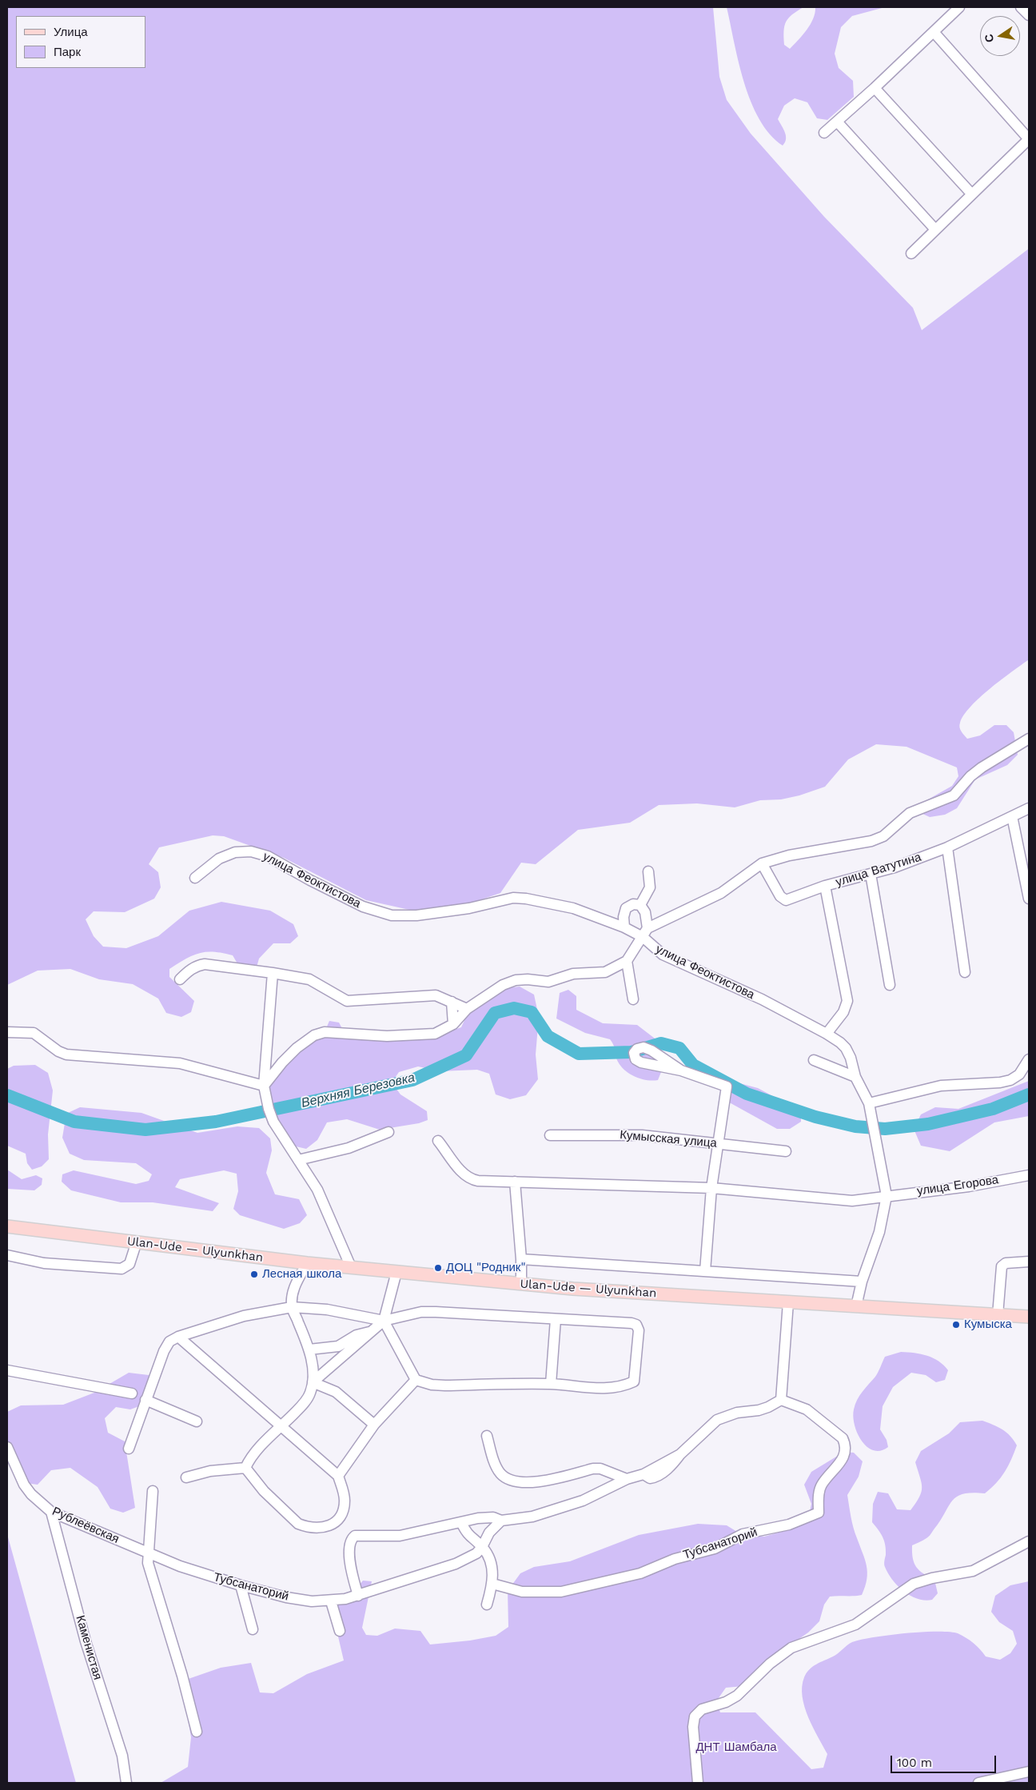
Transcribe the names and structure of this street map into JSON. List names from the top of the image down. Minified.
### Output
{"streets":{"main road":["Ulan-Ude — Ulyunkhan"],"street":["улица Ватутина","улица Феоктистова","Кумысская улица","улица Егорова","Рублеёвская","Тубсанаторий","Каменистая"]},"crossings":[["улица Ватутина","улица Феоктистова"],["улица Феоктистова","улица Егорова"],["улица Феоктистова","Ulan-Ude — Ulyunkhan"],["Рублеёвская","Тубсанаторий"],["Рублеёвская","Каменистая"]],"water":["Верхняя Березовка"],"parks":["ДНТ Шамбала"],"places":["ДОЦ \"Родник\"","Лесная школа","Кумыска"],"legend":["Улица","Парк"],"scale_bar":"100 m","north":"left"}
